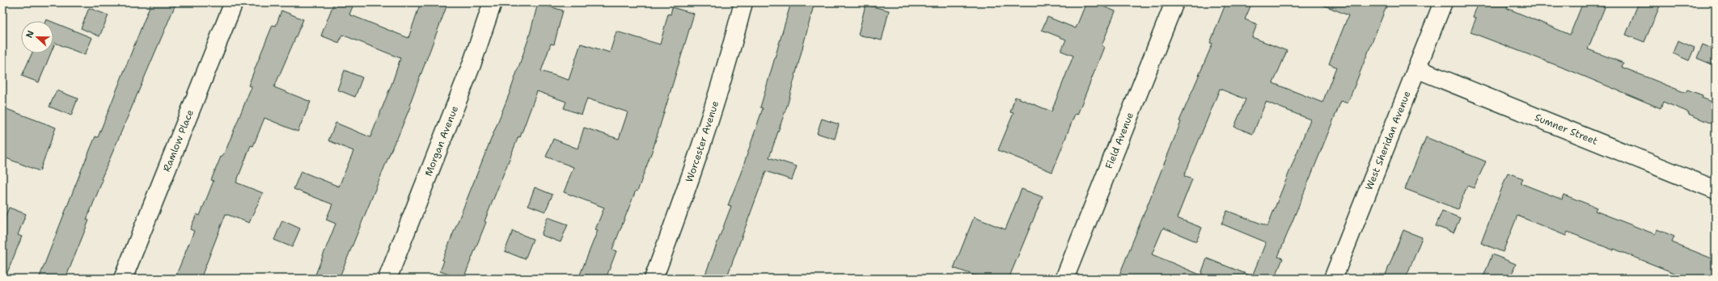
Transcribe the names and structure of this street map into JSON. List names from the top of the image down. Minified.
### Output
{"streets":{"street":["Sumner Street","Ramlow Place","Field Avenue","West Sheridan Avenue","Morgan Avenue","Worcester Avenue"]},"crossings":[["Sumner Street","West Sheridan Avenue"]],"north":"left"}
